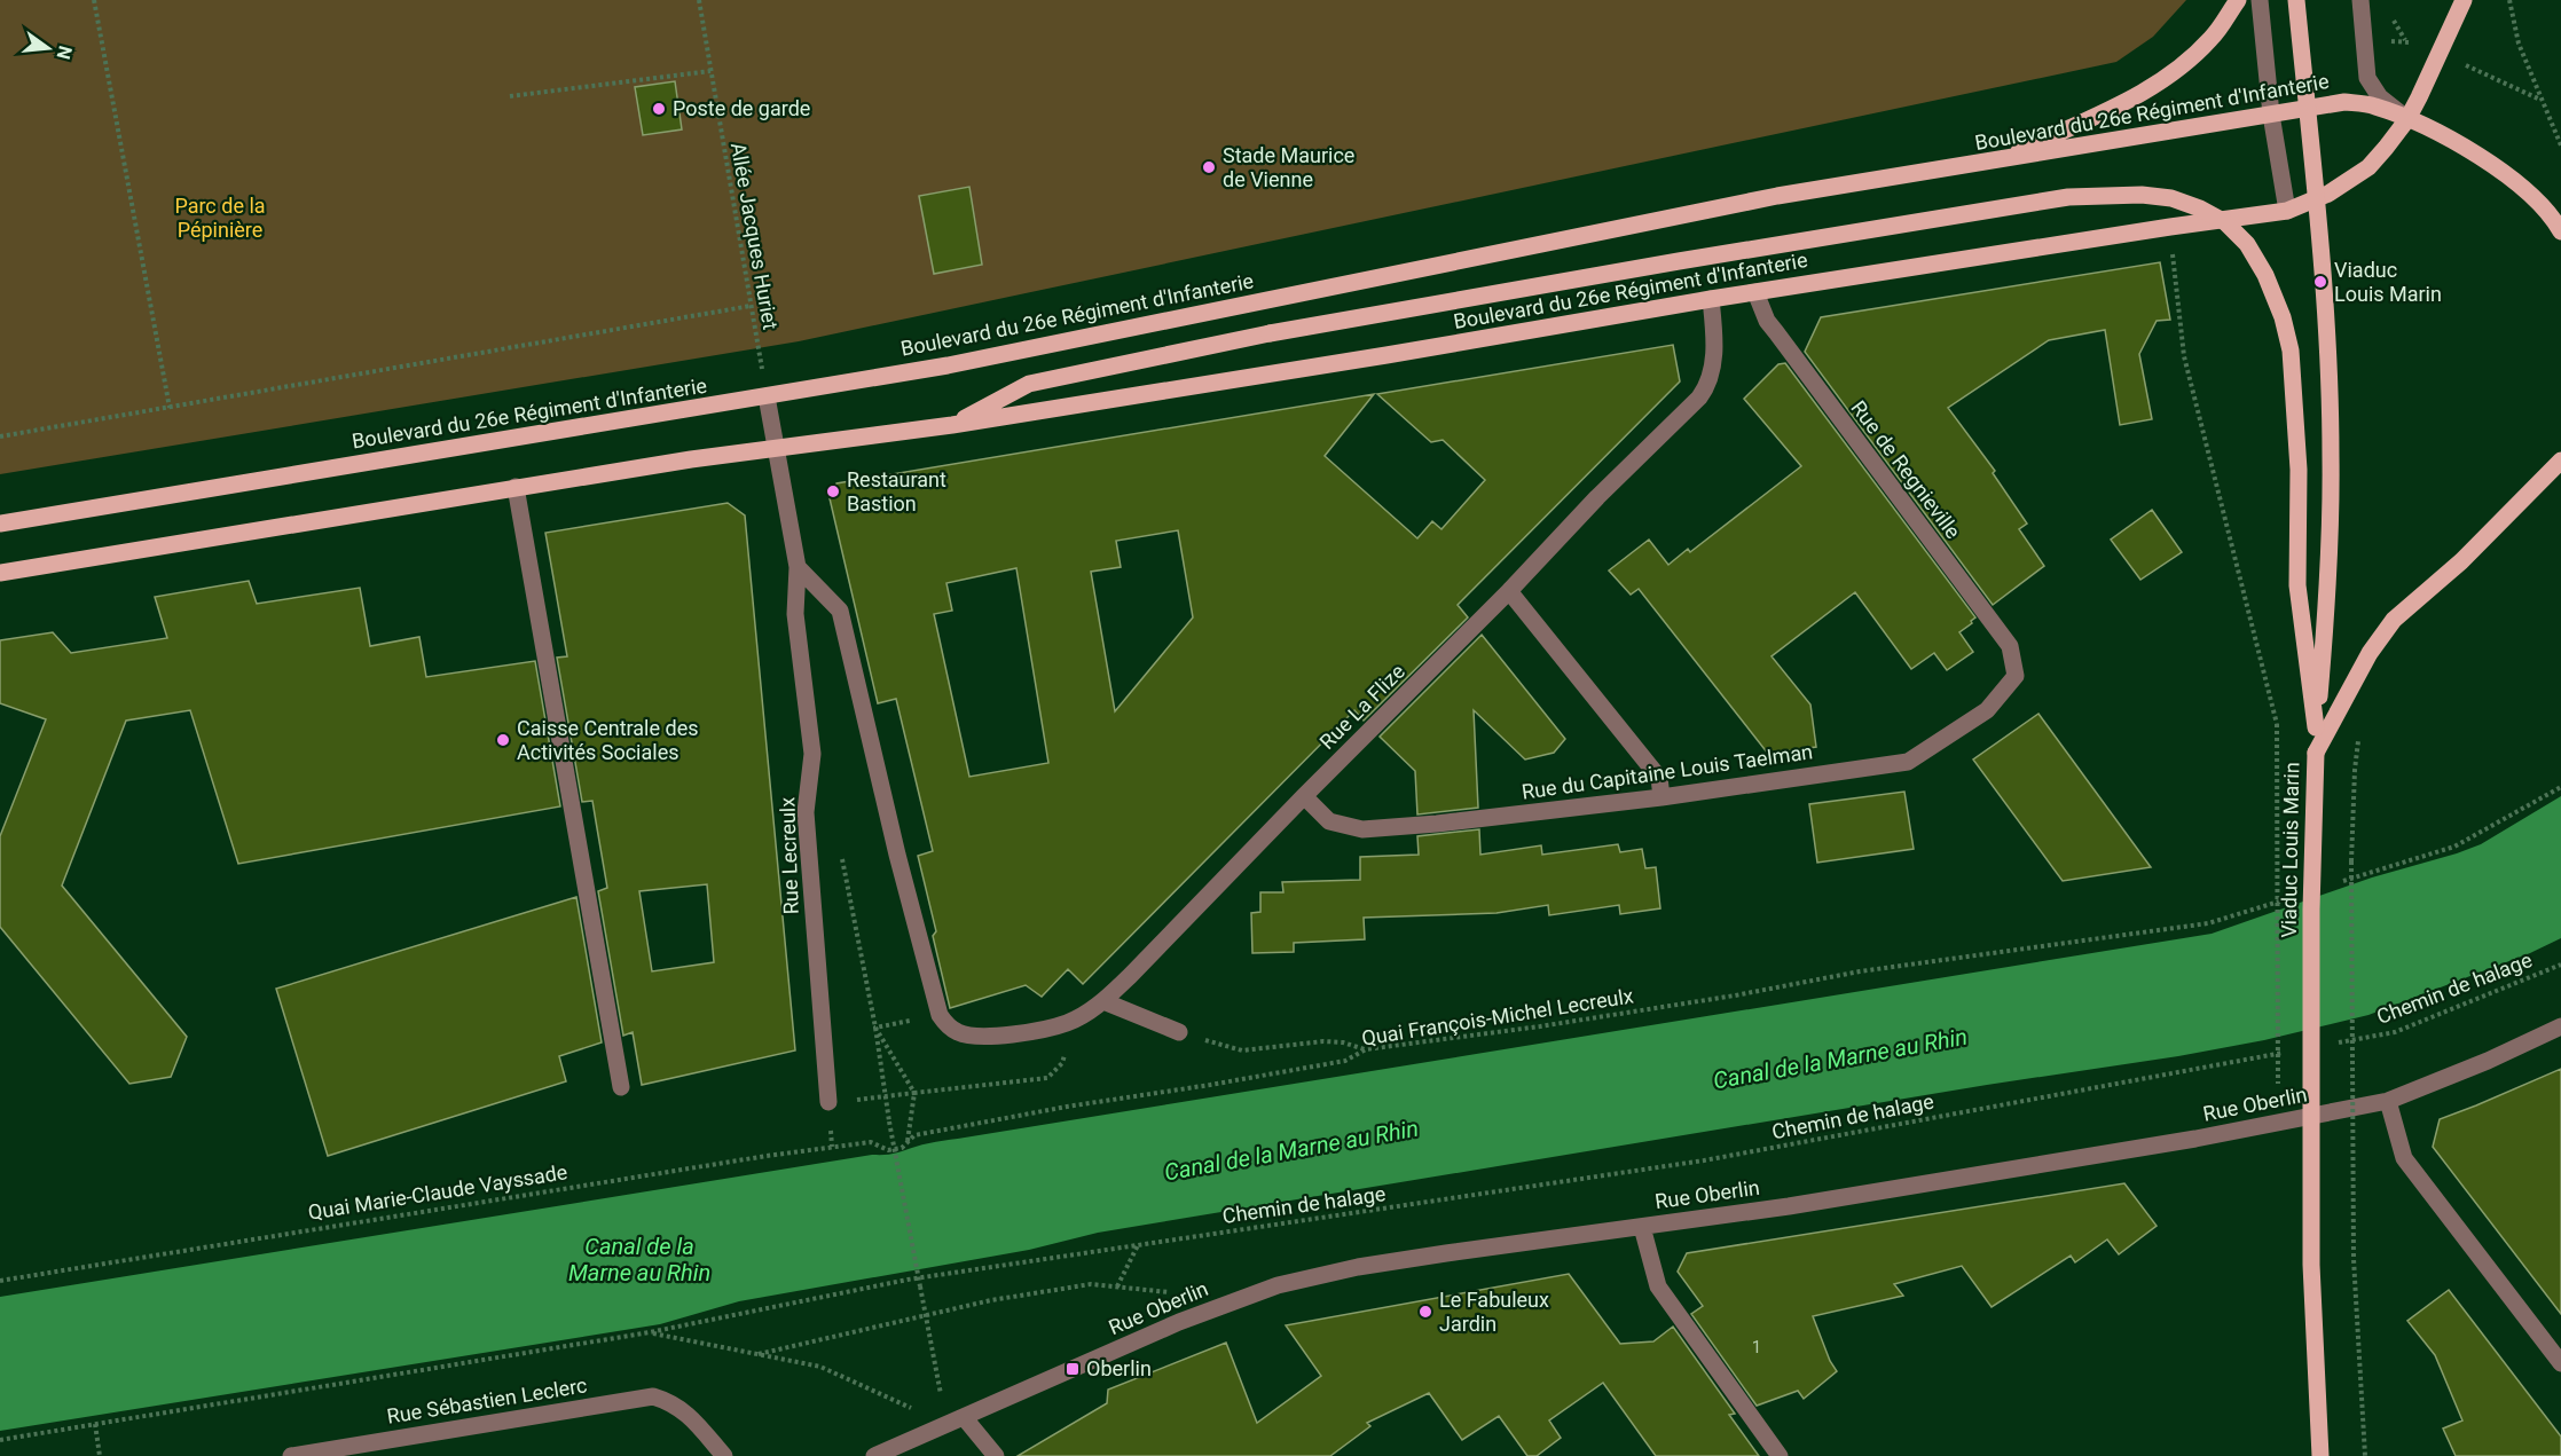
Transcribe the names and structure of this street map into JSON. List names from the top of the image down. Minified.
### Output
{"streets":{"main road":["Boulevard du 26e Régiment d'Infanterie","Viaduc Louis Marin"],"street":["Rue de Regnieville","Rue La Flize","Rue du Capitaine Louis Taelman","Rue Lecreulx","Rue Oberlin","Rue Sébastien Leclerc"],"path":["Allée Jacques Huriet","Chemin de halage","Quai François-Michel Lecreulx","Quai Marie-Claude Vayssade"]},"crossings":[["Boulevard du 26e Régiment d'Infanterie","Allée Jacques Huriet"],["Boulevard du 26e Régiment d'Infanterie","Rue de Regnieville"],["Boulevard du 26e Régiment d'Infanterie","Rue La Flize"],["Boulevard du 26e Régiment d'Infanterie","Rue Lecreulx"],["Allée Jacques Huriet","Rue Lecreulx"],["Rue de Regnieville","Rue du Capitaine Louis Taelman"],["Rue La Flize","Rue du Capitaine Louis Taelman"],["Rue La Flize","Rue Lecreulx"],["Quai François-Michel Lecreulx","Quai Marie-Claude Vayssade"]],"water":["Canal de la Marne au Rhin"],"parks":["Parc de la Pépinière"],"places":{"other":["Poste de garde","Stade Maurice de Vienne","Viaduc Louis Marin","Restaurant Bastion","Caisse Centrale des Activités Sociales","Le Fabuleux Jardin"],"transit":["Oberlin"]},"house_numbers":["1"],"north":"right"}
